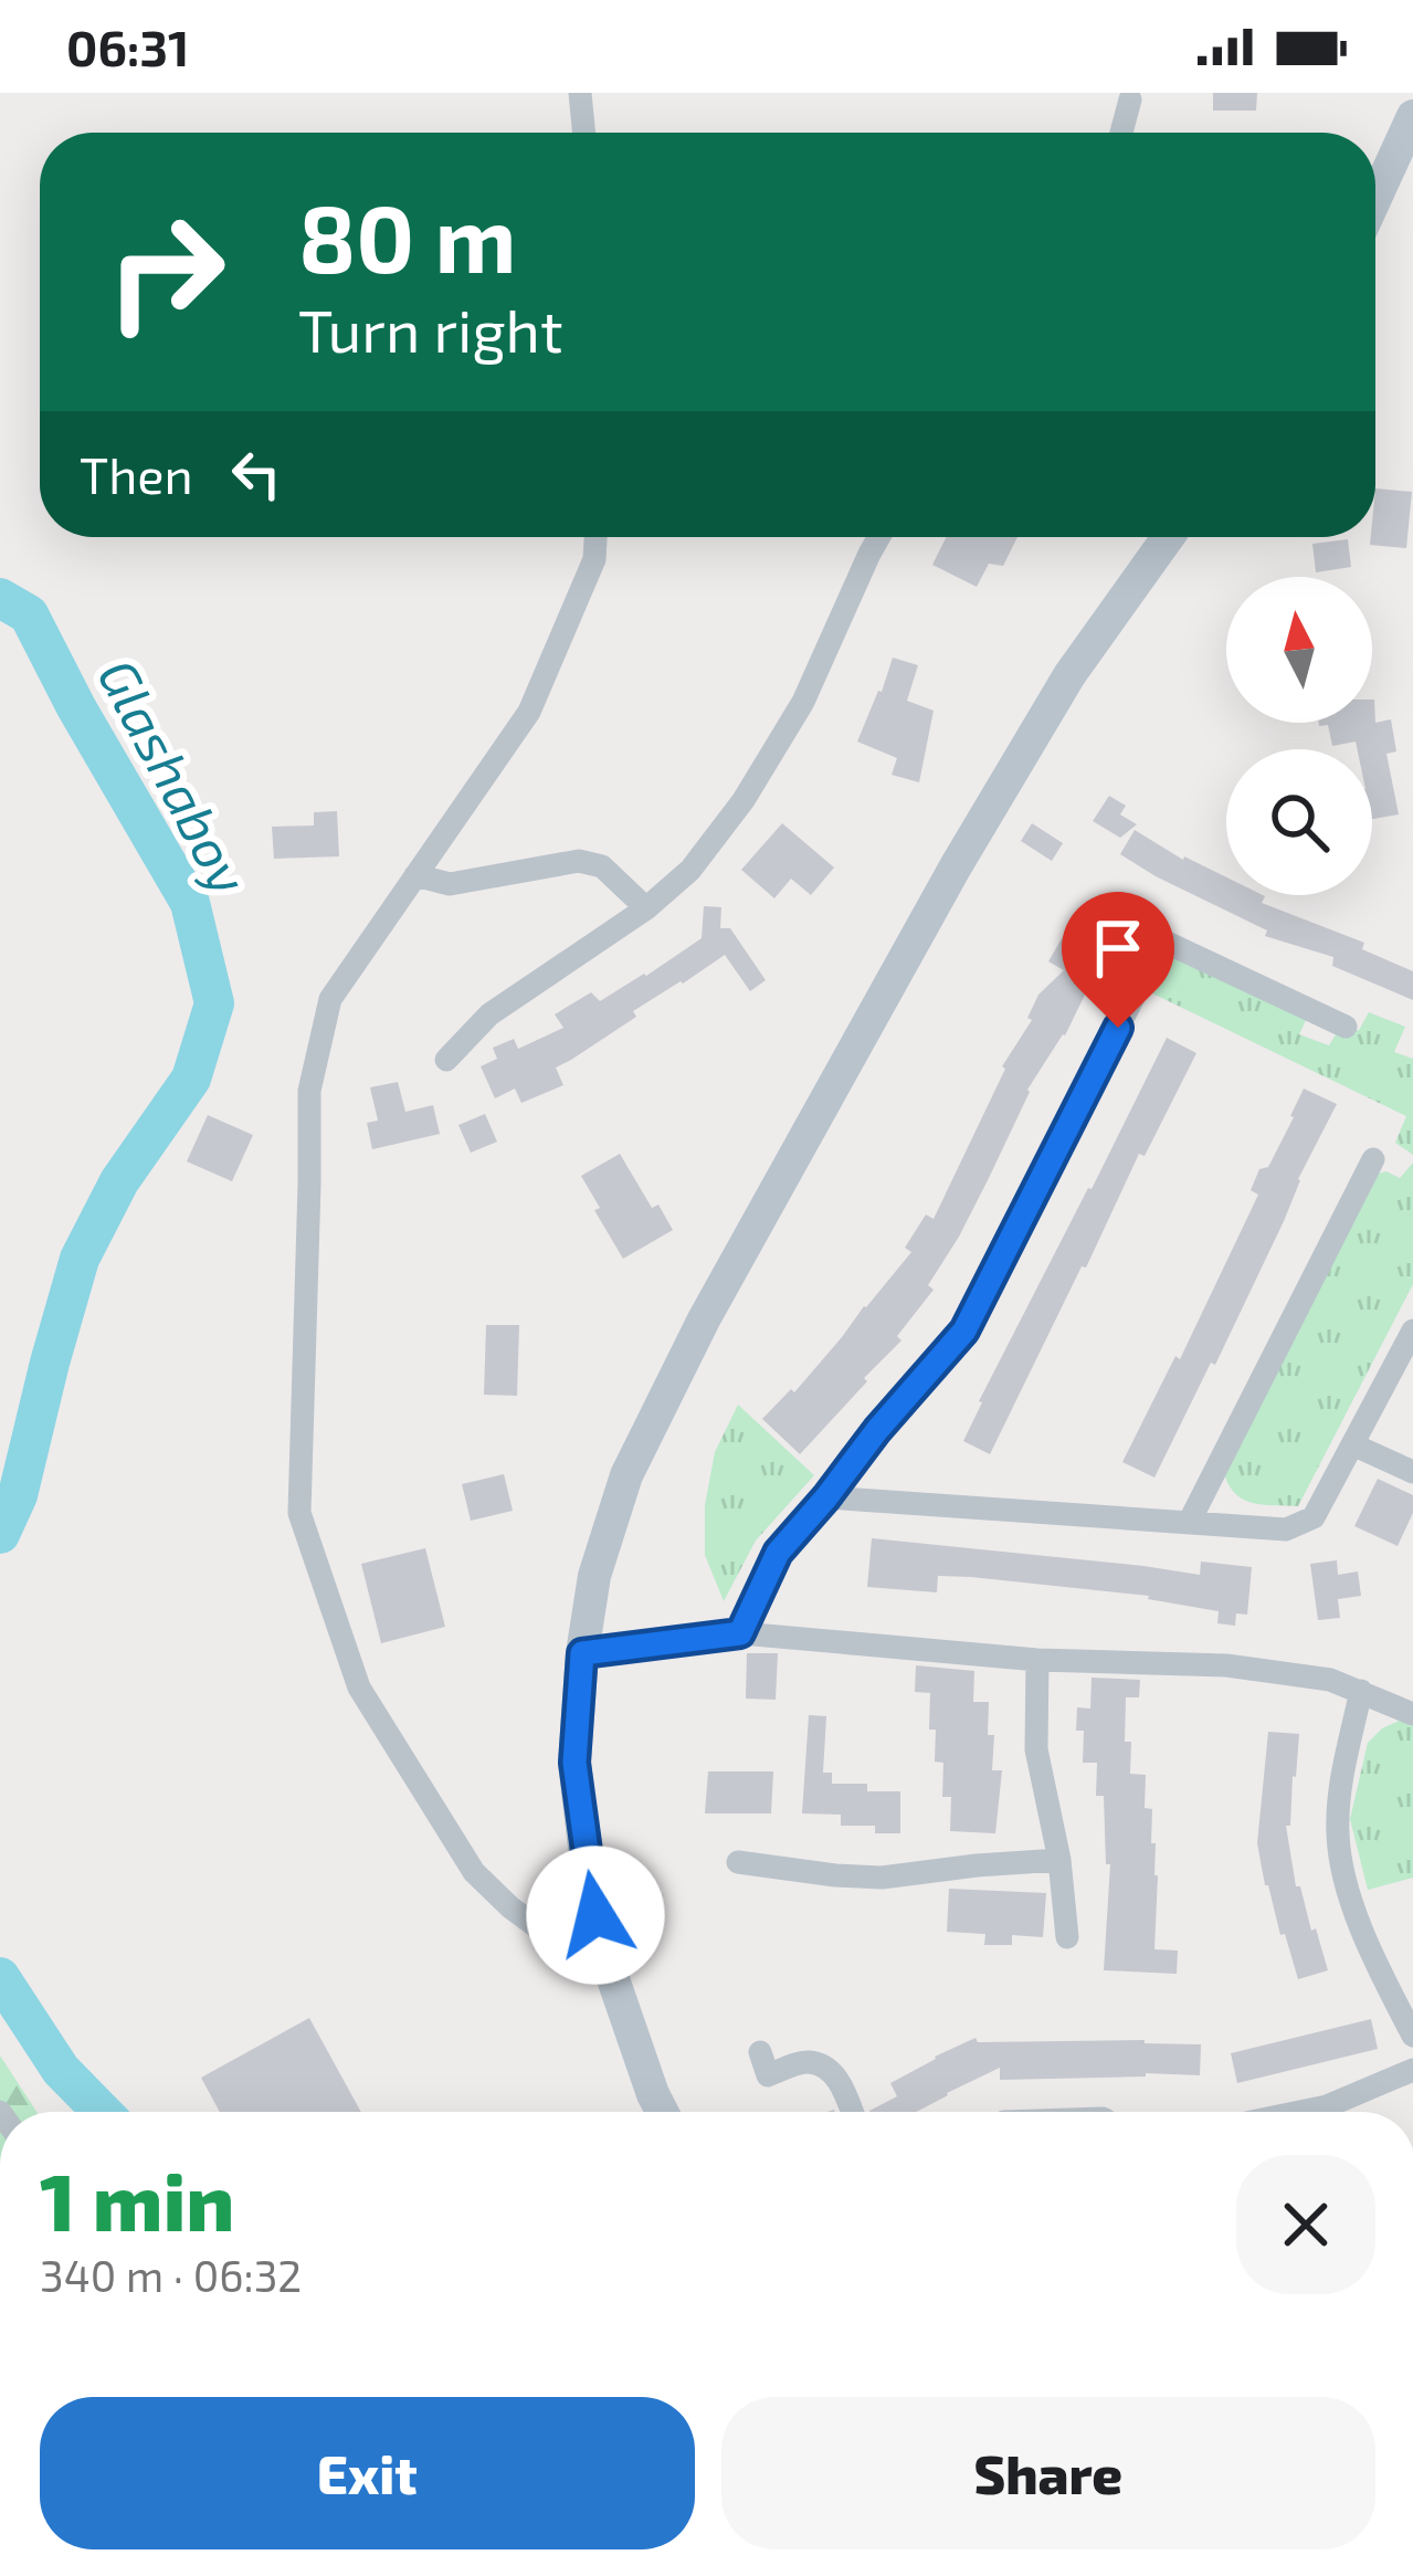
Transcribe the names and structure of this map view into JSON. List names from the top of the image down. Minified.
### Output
{"water":["Glashaboy"],"north":"top","page":{"status":"06:31","turn":["80 m","Turn right"],"then":"Then","heading":["1 min","340 m · 06:32"],"buttons":["Exit","Share"]}}
